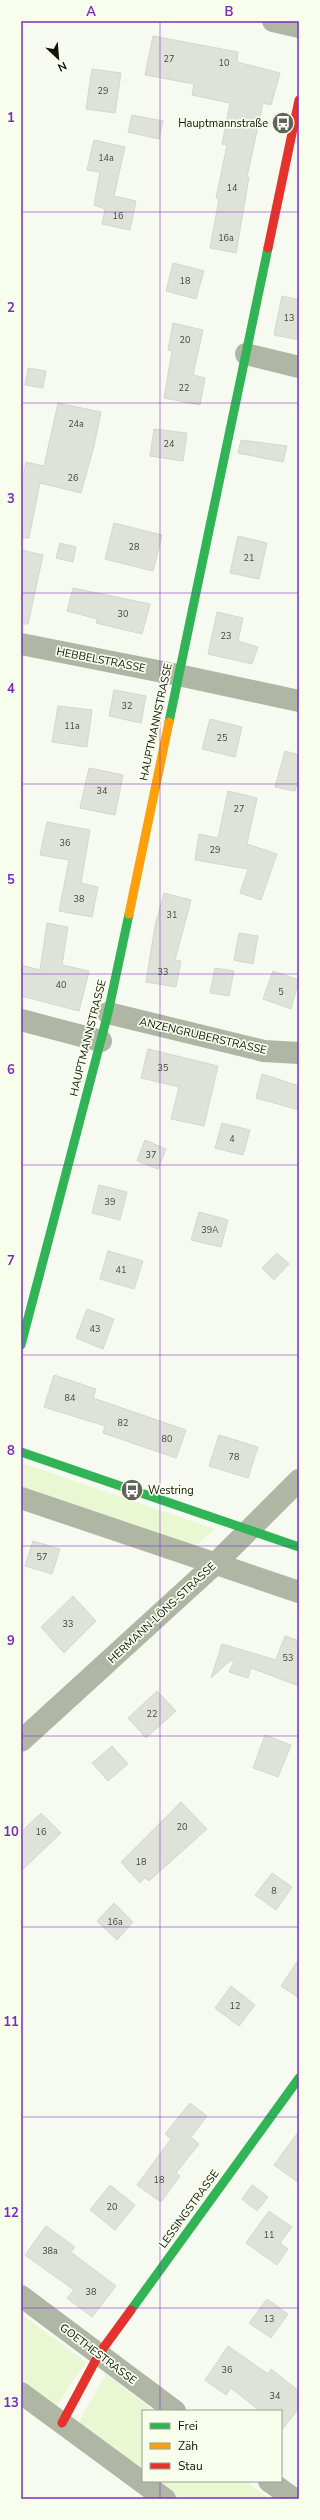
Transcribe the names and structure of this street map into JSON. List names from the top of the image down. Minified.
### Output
{"streets":{"street":["HEBBELSTRASSE","HAUPTMANNSTRASSE","ANZENGRUBERSTRASSE","HERMANN-LÖNS-STRASSE","LESSINGSTRASSE","GOETHESTRASSE"]},"crossings":[["HEBBELSTRASSE","HAUPTMANNSTRASSE"],["HAUPTMANNSTRASSE","ANZENGRUBERSTRASSE"],["LESSINGSTRASSE","GOETHESTRASSE"]],"places":{"bus stop":["Hauptmannstraße","Westring"]},"house_numbers":["27","10","29","14a","14","16","16a","18","13","20","22","24a","24","26","28","21","30","23","32","11a","25","34","27","36","29","38","31","33","40","5","35","4","37","39","39A","41","43","84","82","80","78","57","33","53","22","20","16","18","8","16a","12","18","20","11","38a","38","13","36","34"],"legend":["Frei","Zäh","Stau"],"north":"bottom right","grid":{"columns":["A","B"],"rows":["1","2","3","4","5","6","7","8","9","10","11","12","13"]}}
